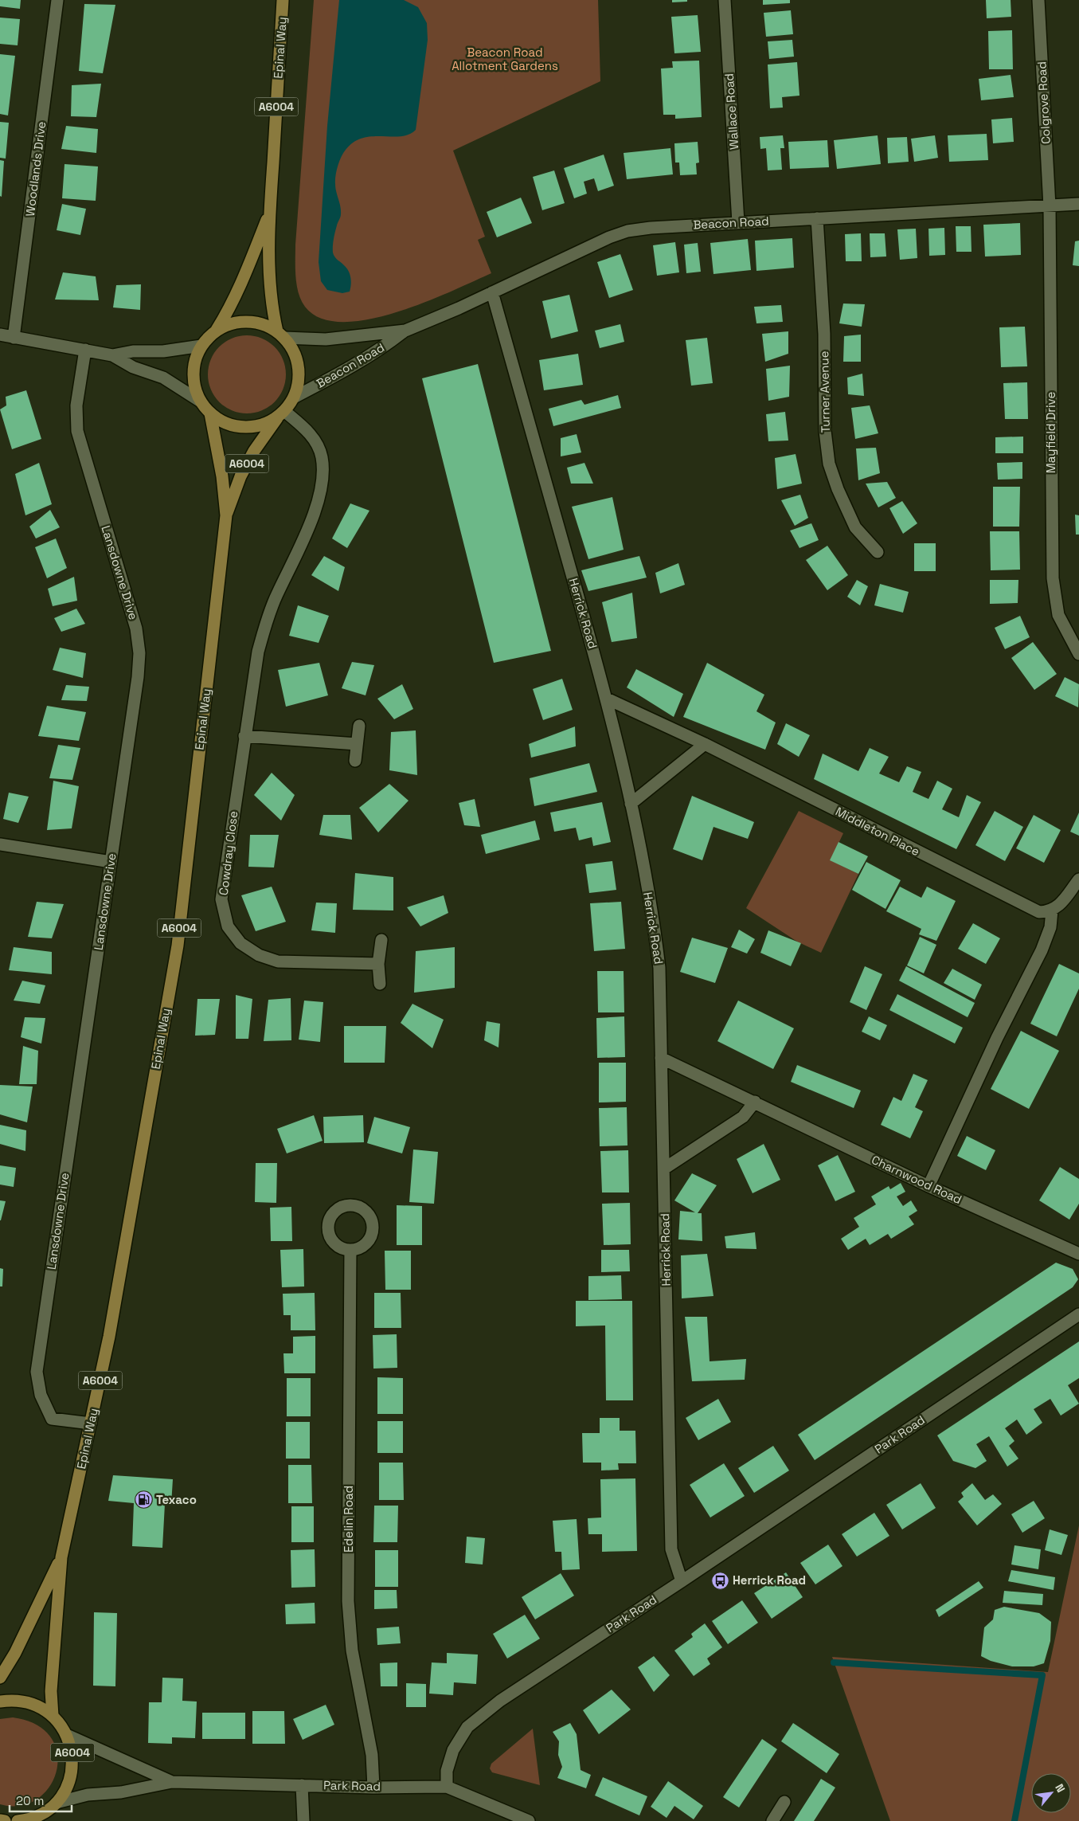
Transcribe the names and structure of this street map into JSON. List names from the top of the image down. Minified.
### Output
{"streets":{"main road":["Epinal Way","A6004"],"street":["Colgrove Road","Wallace Road","Woodlands Drive","Beacon Road","Turner Avenue","Mayfield Drive","Lansdowne Drive","Herrick Road","Middleton Place","Cowdray Close","Charnwood Road","Park Road","Edelin Road"]},"crossings":[["Epinal Way","A6004"],["Epinal Way","Beacon Road"],["Epinal Way","Lansdowne Drive"],["Epinal Way","Cowdray Close"],["Colgrove Road","Beacon Road"],["Colgrove Road","Mayfield Drive"],["A6004","Park Road"],["Wallace Road","Beacon Road"],["Beacon Road","Turner Avenue"],["Beacon Road","Mayfield Drive"],["Beacon Road","Herrick Road"],["Beacon Road","Cowdray Close"],["Herrick Road","Middleton Place"],["Herrick Road","Charnwood Road"],["Herrick Road","Park Road"],["Park Road","Edelin Road"]],"parks":["Beacon Road Allotment Gardens"],"places":{"fuel station":["Texaco"],"bus stop":["Herrick Road"]},"scale_bar":"20 m","north":"top right"}
